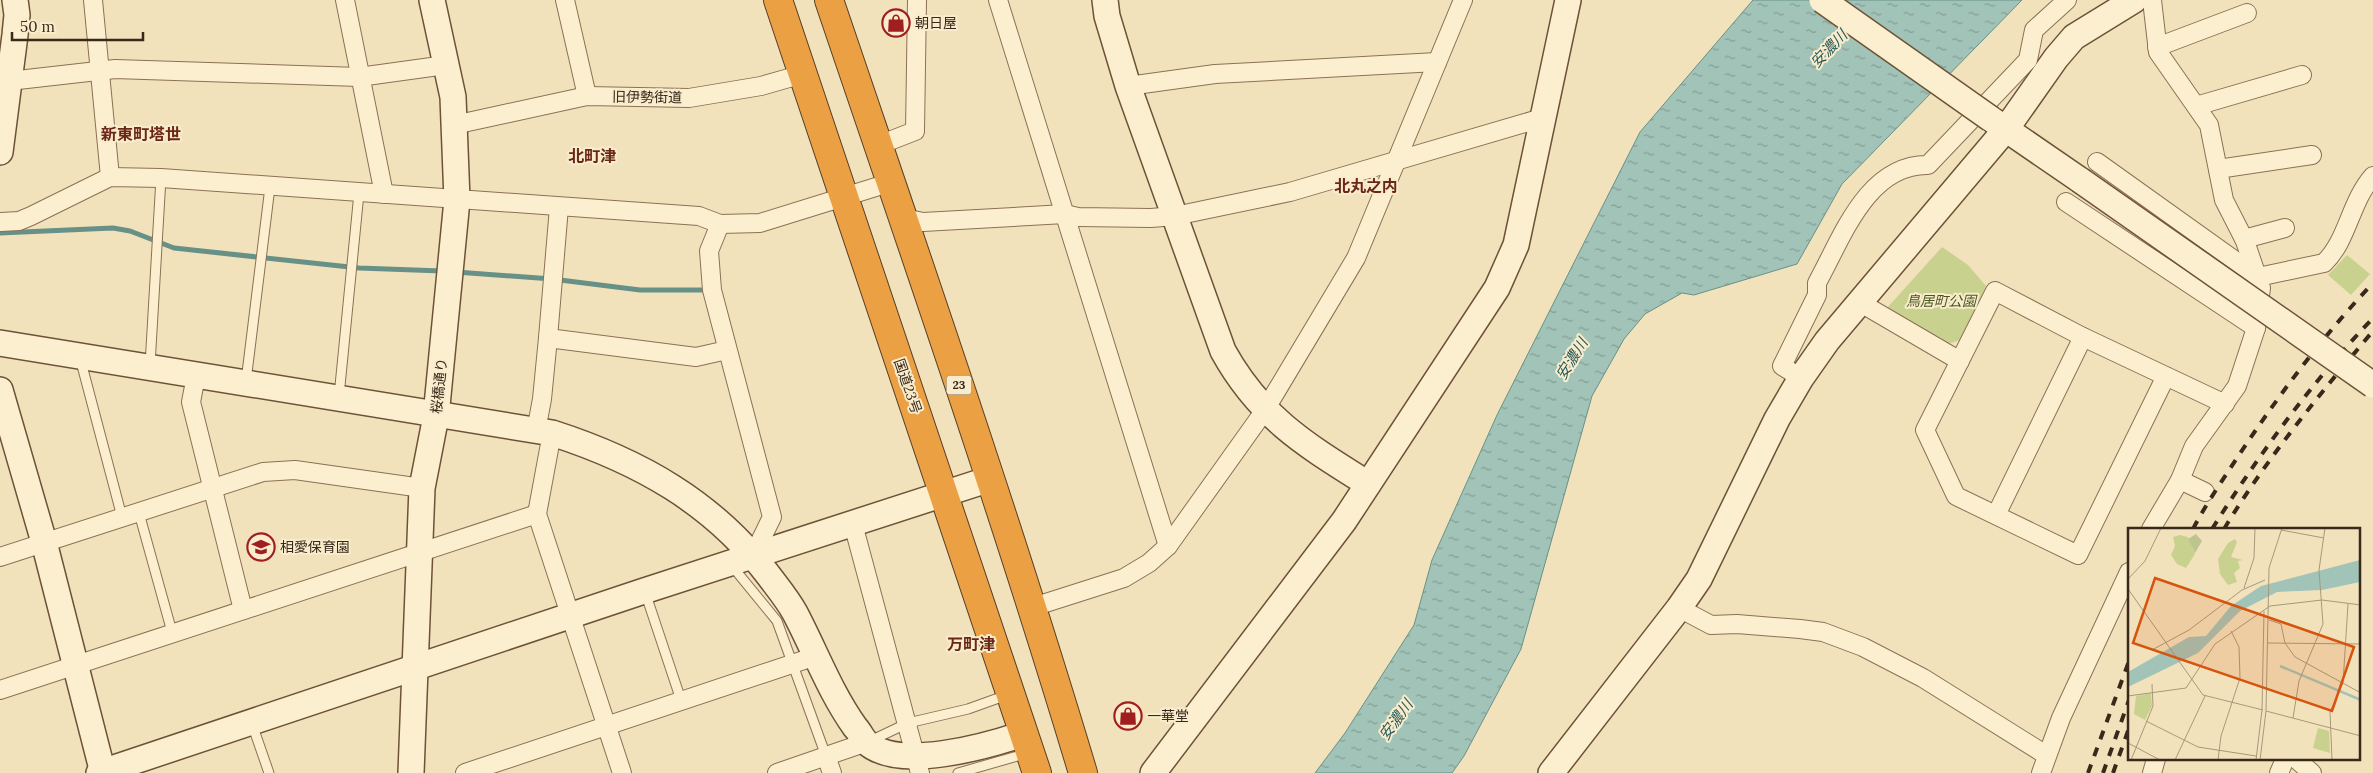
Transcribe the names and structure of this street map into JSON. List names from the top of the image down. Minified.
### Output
{"streets":{"highway":["23","国道23号"],"street":["旧伊勢街道","桜橋通り"]},"crossings":[["旧伊勢街道","桜橋通り"],["旧伊勢街道","国道23号"]],"districts":["新東町塔世","北町津","北丸之内","万町津"],"water":["安濃川"],"parks":["鳥居町公園"],"places":{"shop":["朝日屋","一華堂"],"school or university":["相愛保育園"]},"scale_bar":"50 m"}
